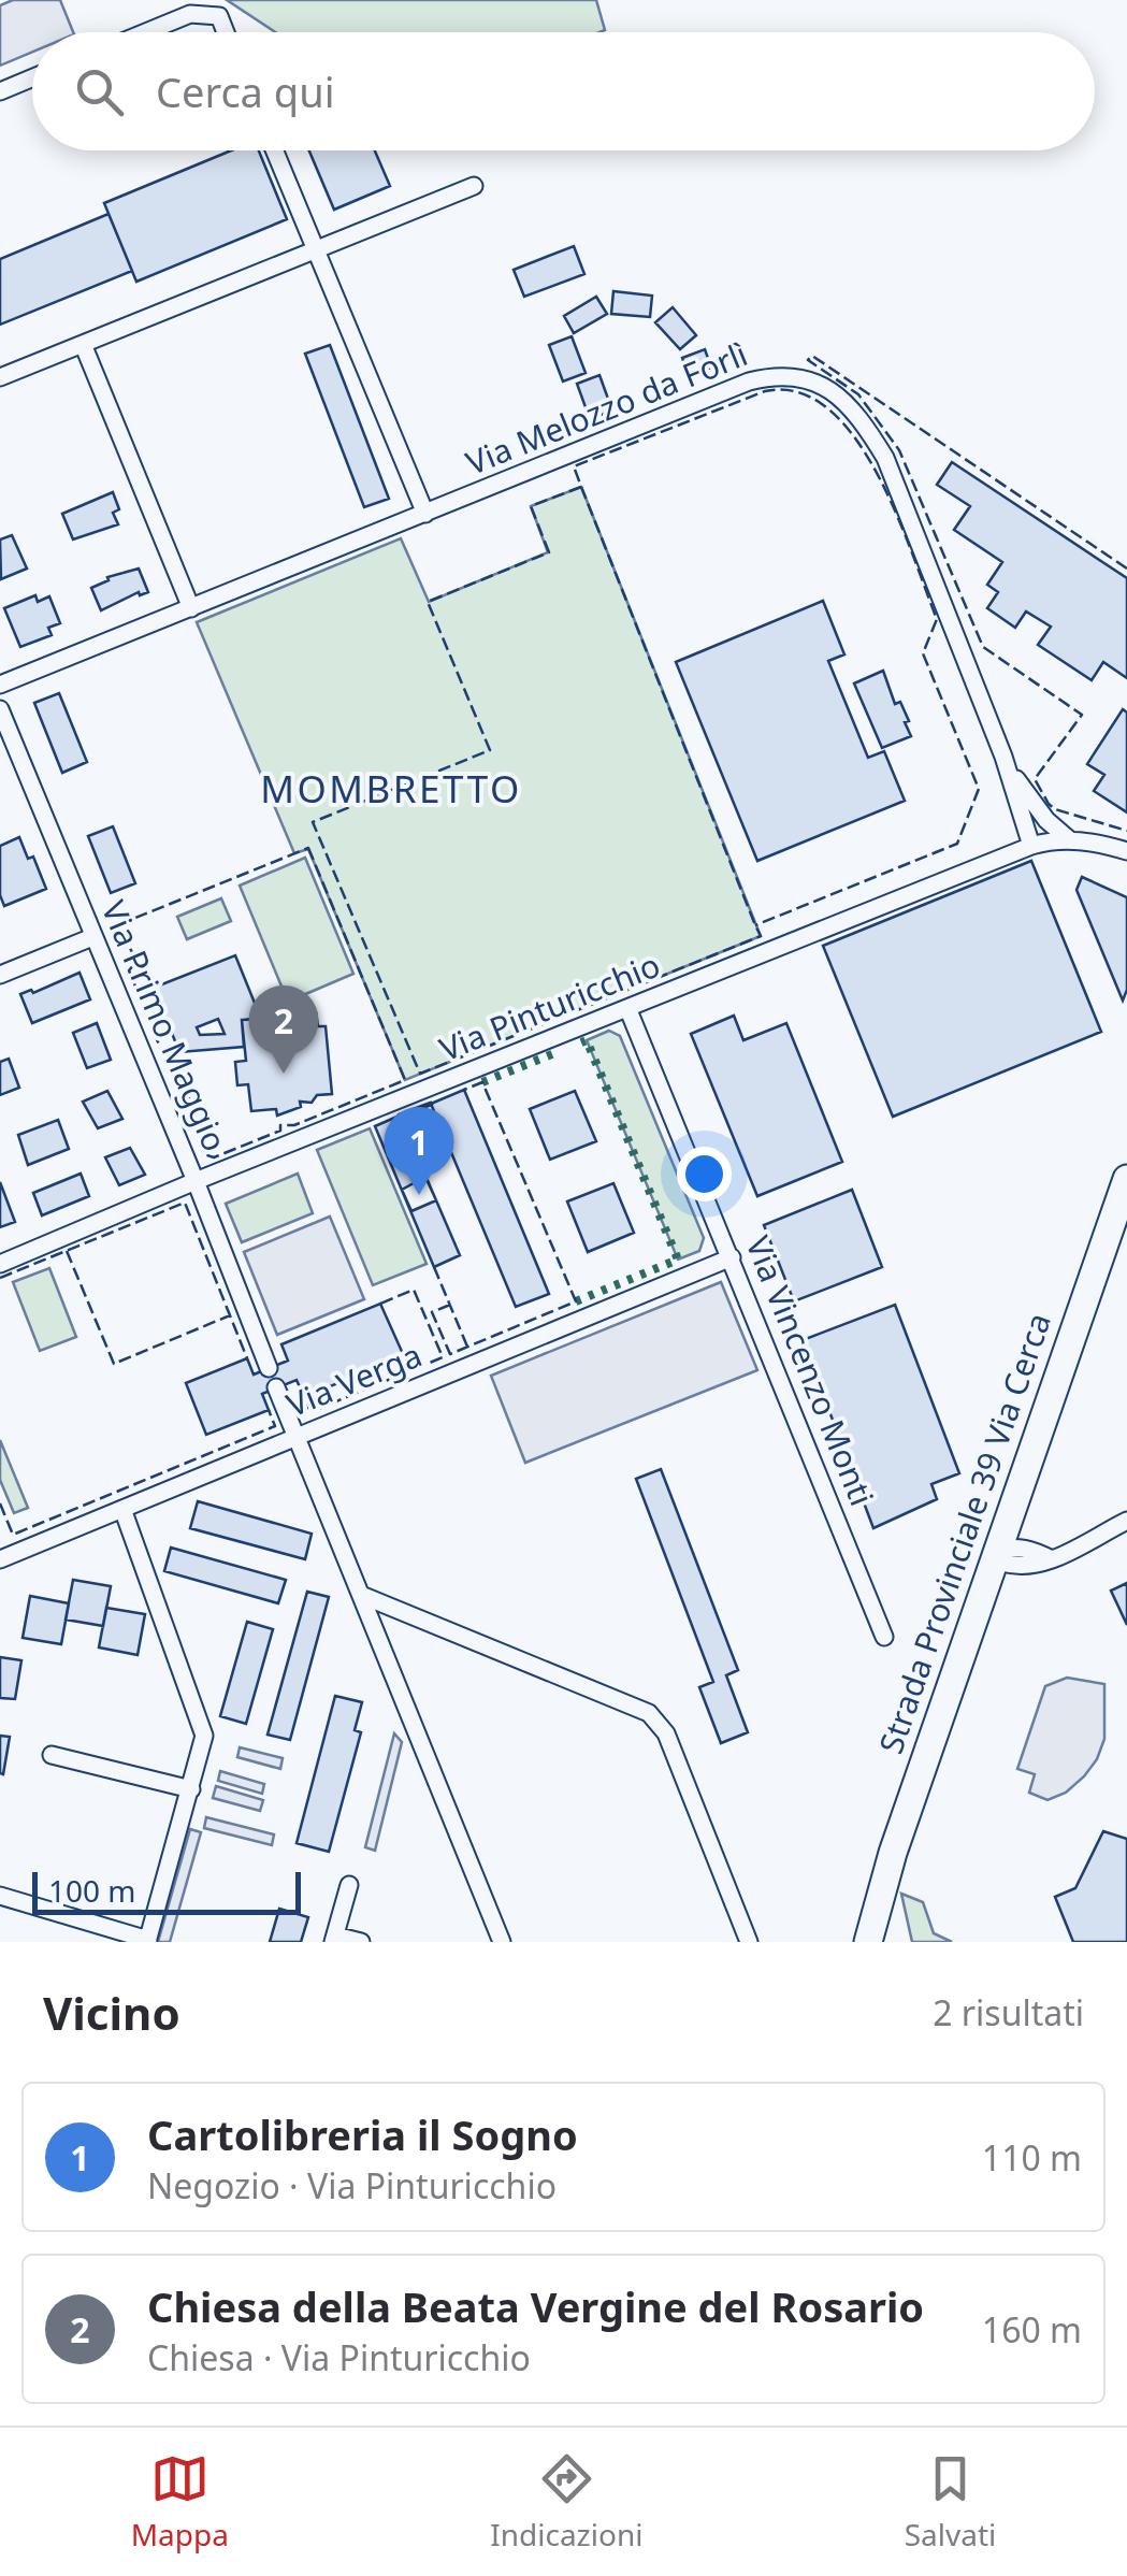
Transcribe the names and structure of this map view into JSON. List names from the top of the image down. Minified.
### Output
{"streets":{"main road":["Strada Provinciale 39 Via Cerca"],"street":["Via Melozzo da Forlì","Via Pinturicchio","Via Primo Maggio","Via Vincenzo Monti","Via Verga"]},"crossings":[["Via Melozzo da Forlì","Via Pinturicchio"],["Via Pinturicchio","Via Primo Maggio"],["Via Pinturicchio","Via Vincenzo Monti"],["Via Vincenzo Monti","Via Verga"]],"districts":["MOMBRETTO"],"scale_bar":"100 m","page":{"search":"Cerca qui","pins":["2","1"],"scale":"100 m","heading":["Vicino","2 risultati"],"list":[{"mark":"1","name":"Cartolibreria il Sogno","note":"Negozio · Via Pinturicchio","value":"110 m"},{"mark":"2","name":"Chiesa della Beata Vergine del Rosario","note":"Chiesa · Via Pinturicchio","value":"160 m"}],"nav":["Mappa","Indicazioni","Salvati"]}}
